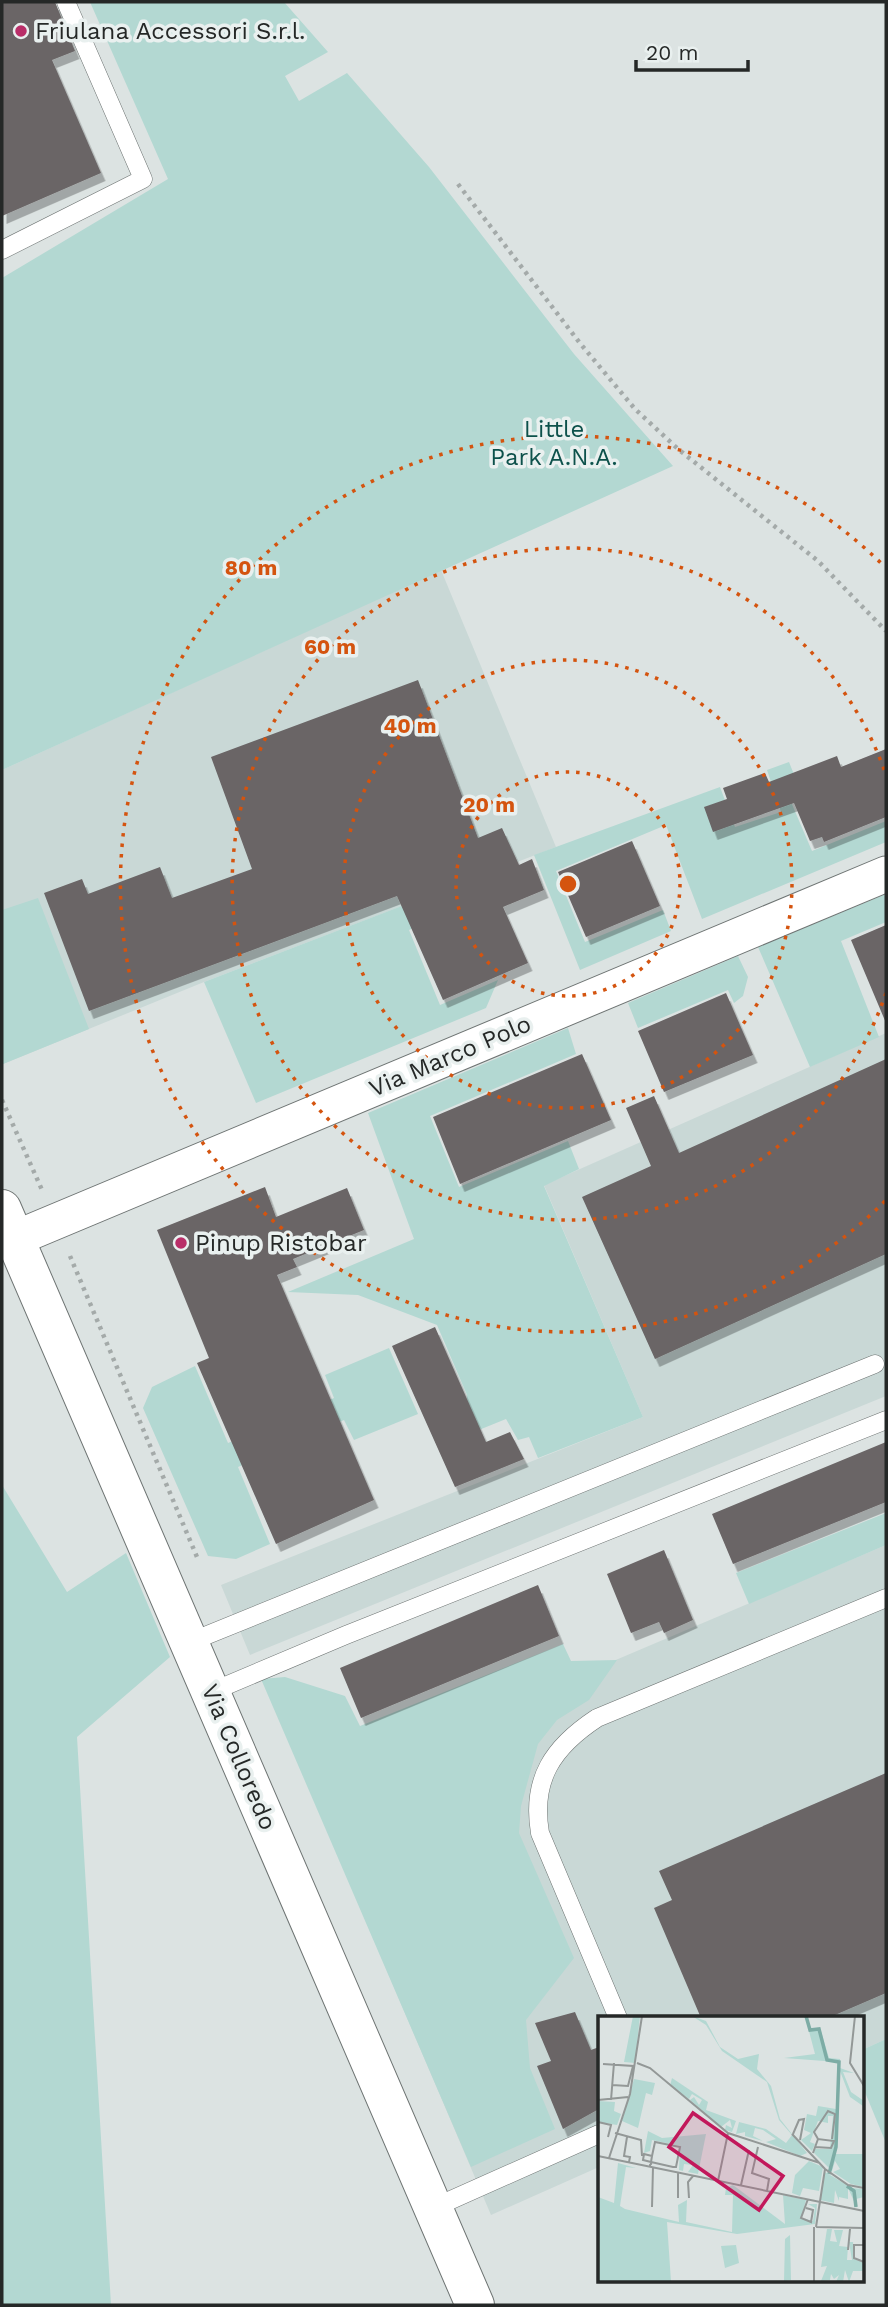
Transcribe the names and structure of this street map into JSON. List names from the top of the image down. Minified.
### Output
{"streets":{"main road":["Via Colloredo"],"street":["Via Marco Polo"]},"crossings":[["Via Marco Polo","Via Colloredo"]],"parks":["Little Park A.N.A."],"places":["Friulana Accessori S.r.l.","Pinup Ristobar"],"scale_bar":"20 m","rings":["80 m","60 m","40 m","20 m"]}
